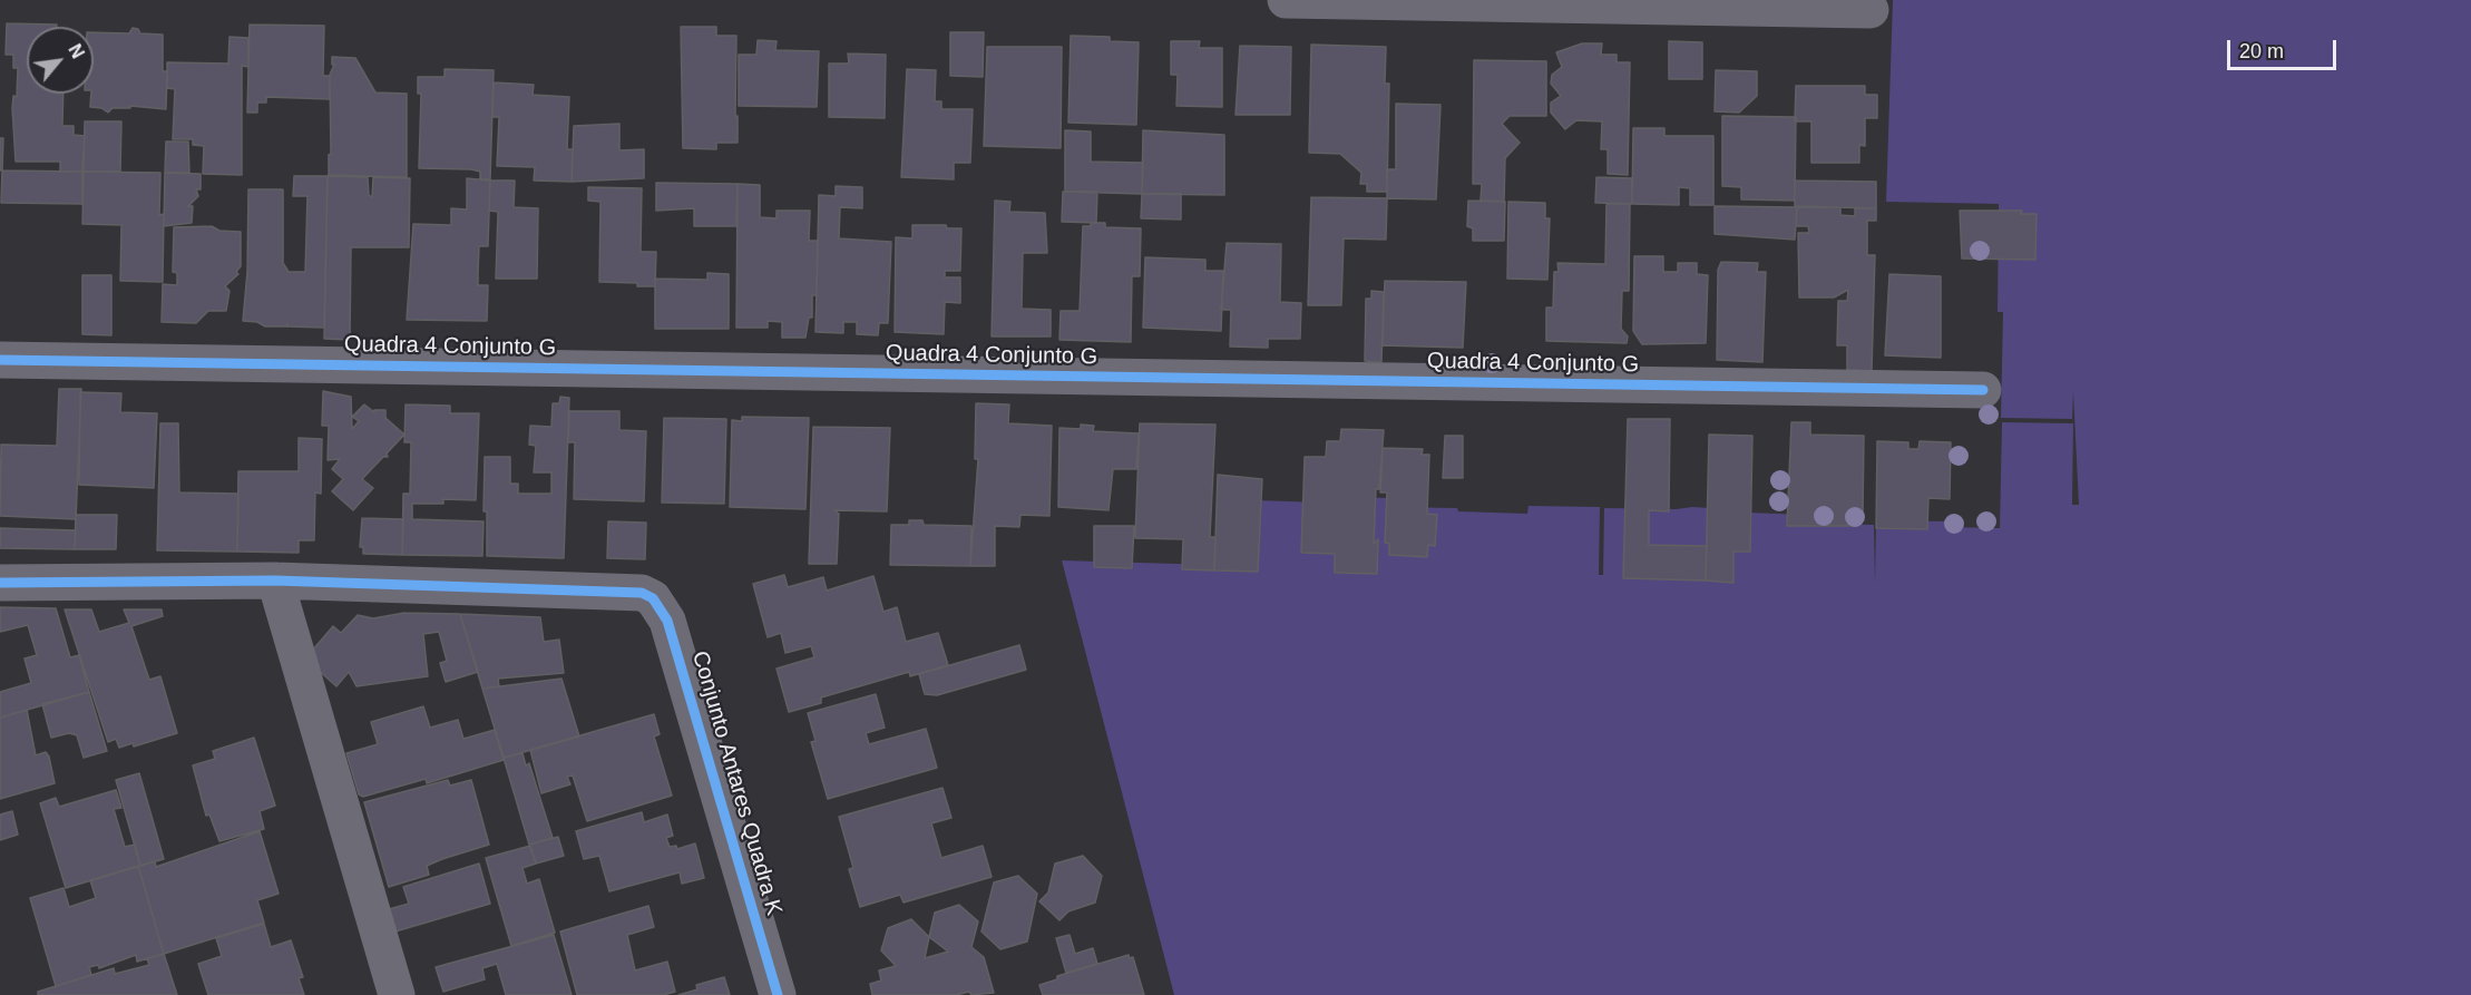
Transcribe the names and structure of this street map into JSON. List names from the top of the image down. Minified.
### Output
{"streets":{"street":["Quadra 4 Conjunto G","Conjunto Antares Quadra K"]},"scale_bar":"20 m","north":"top right"}
